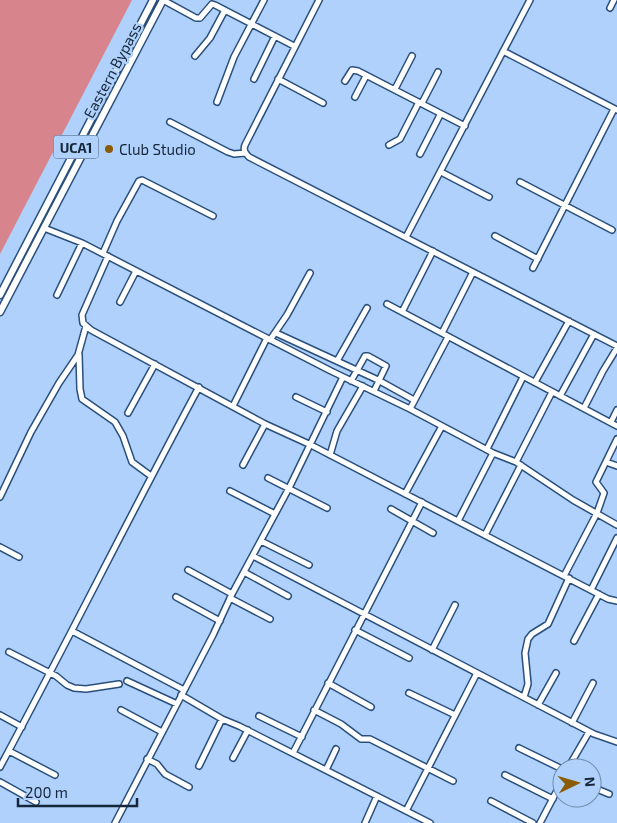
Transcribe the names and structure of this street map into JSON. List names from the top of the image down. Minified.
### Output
{"streets":{"main road":["Eastern Bypass","UCA1"]},"places":["Club Studio"],"scale_bar":"200 m","north":"right"}
